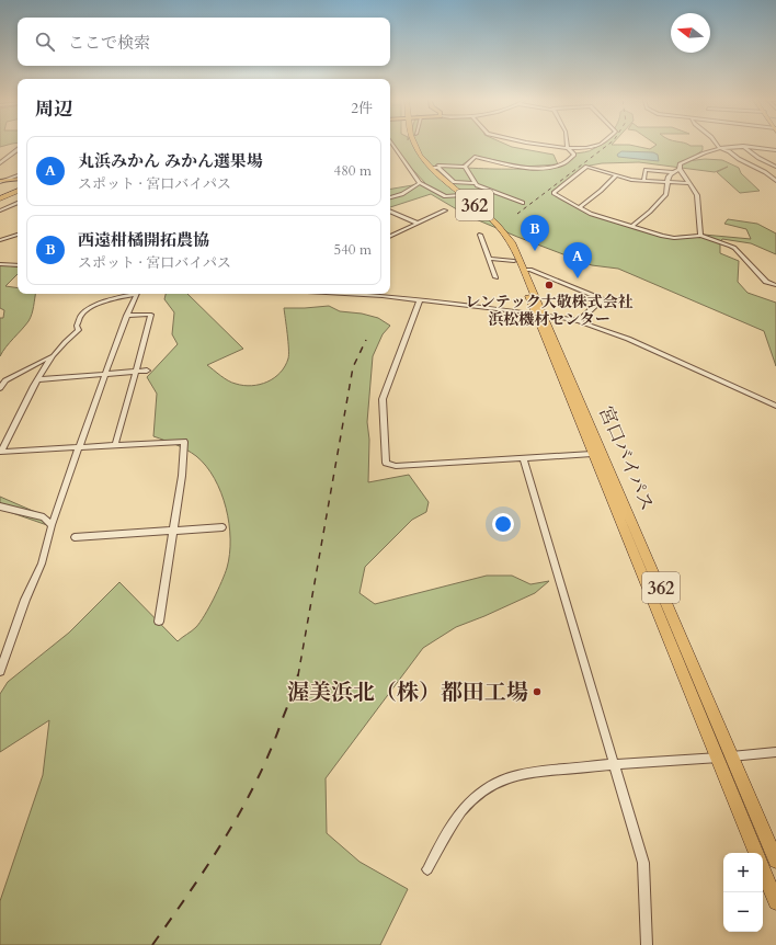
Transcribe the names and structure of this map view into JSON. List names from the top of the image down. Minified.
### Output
{"streets":{"highway":["362","宮口バイパス"]},"places":["レンテック大敬株式会社 浜松機材センター","渥美浜北（株）都田工場"],"north":"left","page":{"search":"ここで検索","heading":["周辺","2件"],"list":[{"mark":"A","name":"丸浜みかん みかん選果場","note":"スポット · 宮口バイパス","value":"480 m"},{"mark":"B","name":"西遠柑橘開拓農協","note":"スポット · 宮口バイパス","value":"540 m"}],"pins":["B","A"],"map_buttons":["+","−"]}}
